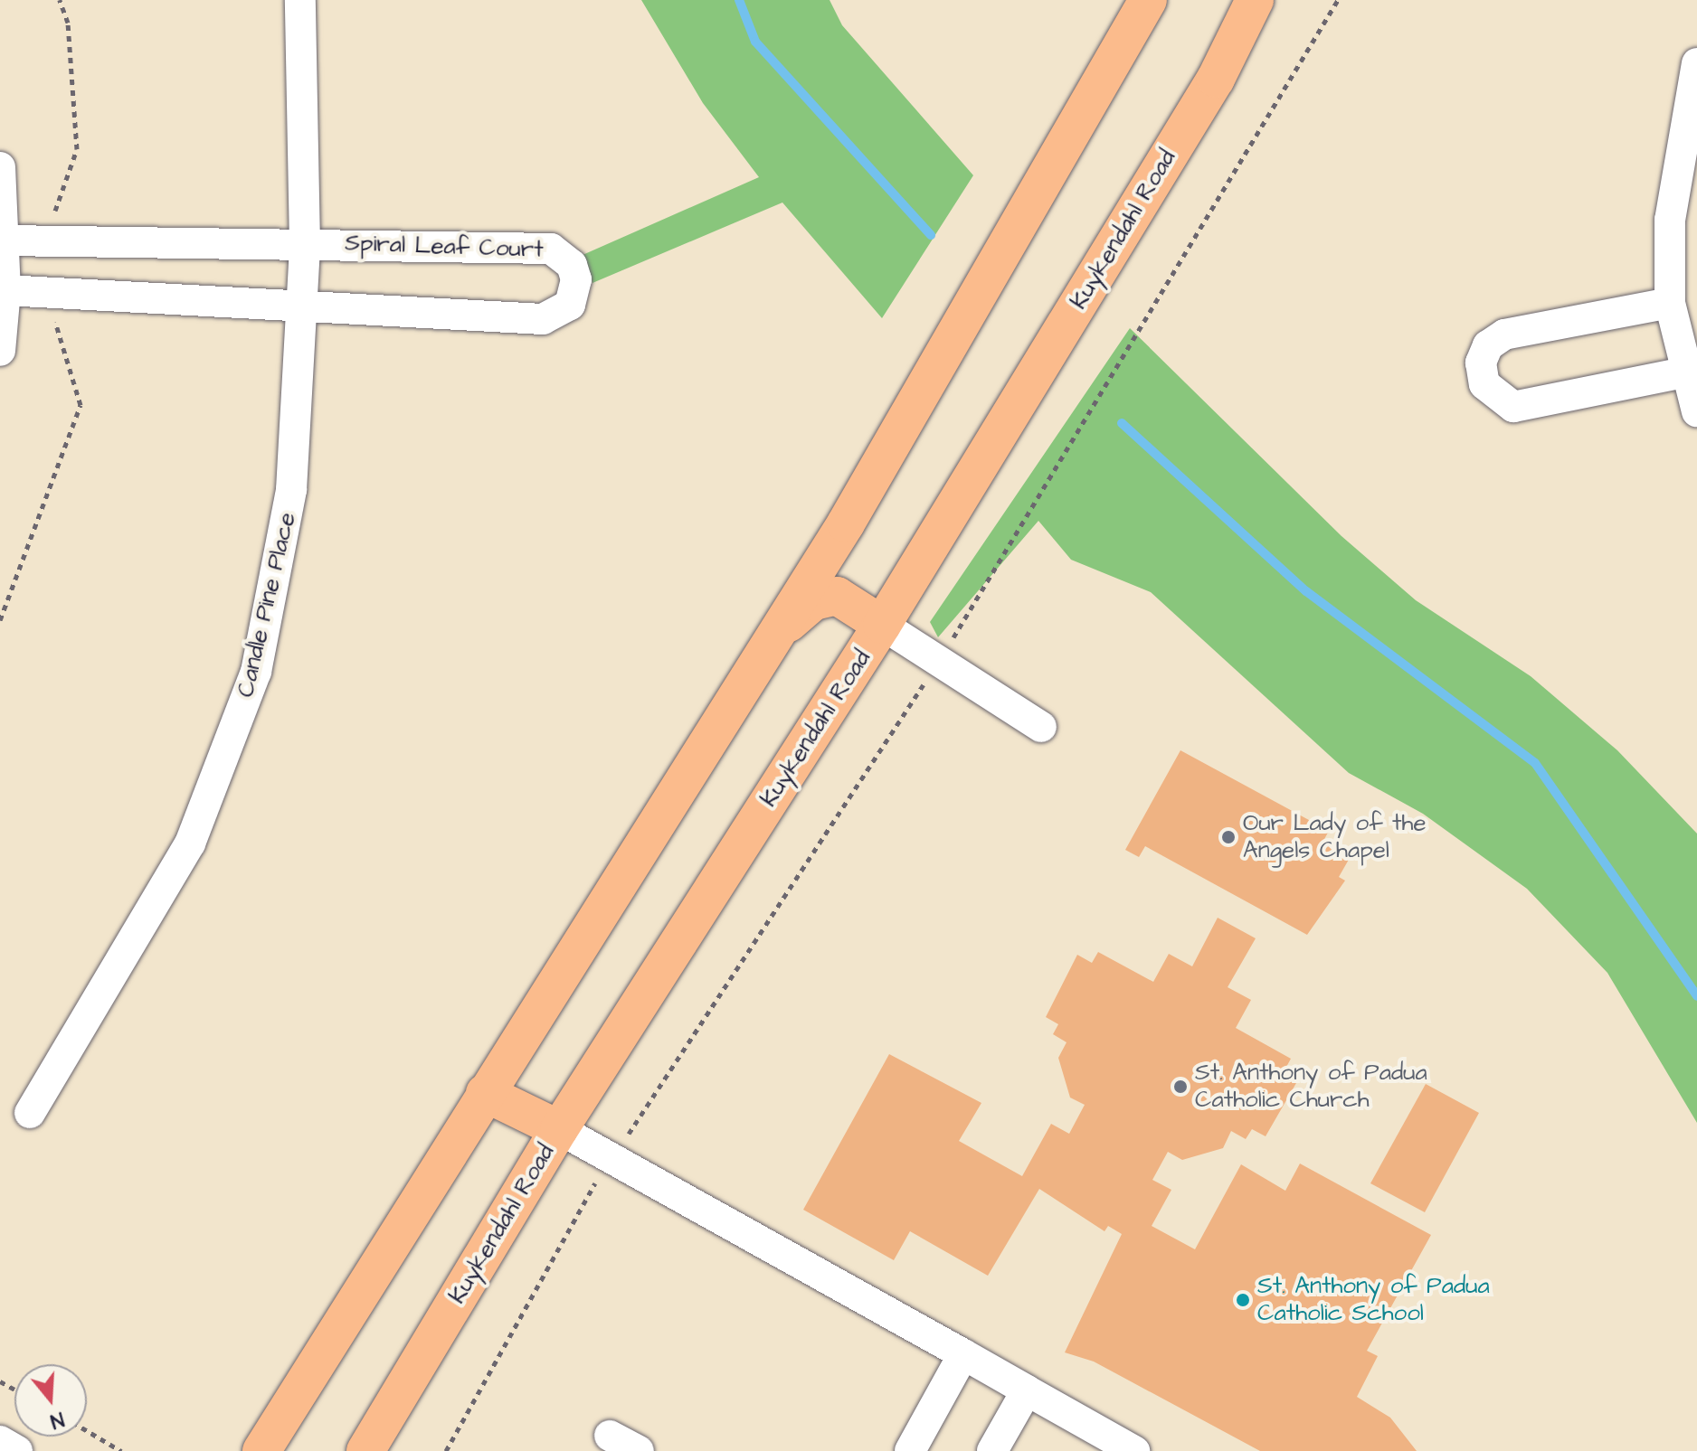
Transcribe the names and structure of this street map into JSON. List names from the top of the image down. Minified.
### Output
{"streets":{"main road":["Kuykendahl Road"],"street":["Spiral Leaf Court","Candle Pine Place"]},"crossings":[["Spiral Leaf Court","Candle Pine Place"]],"places":["Our Lady of the Angels Chapel","St. Anthony of Padua Catholic Church","St. Anthony of Padua Catholic School"],"north":"bottom"}
